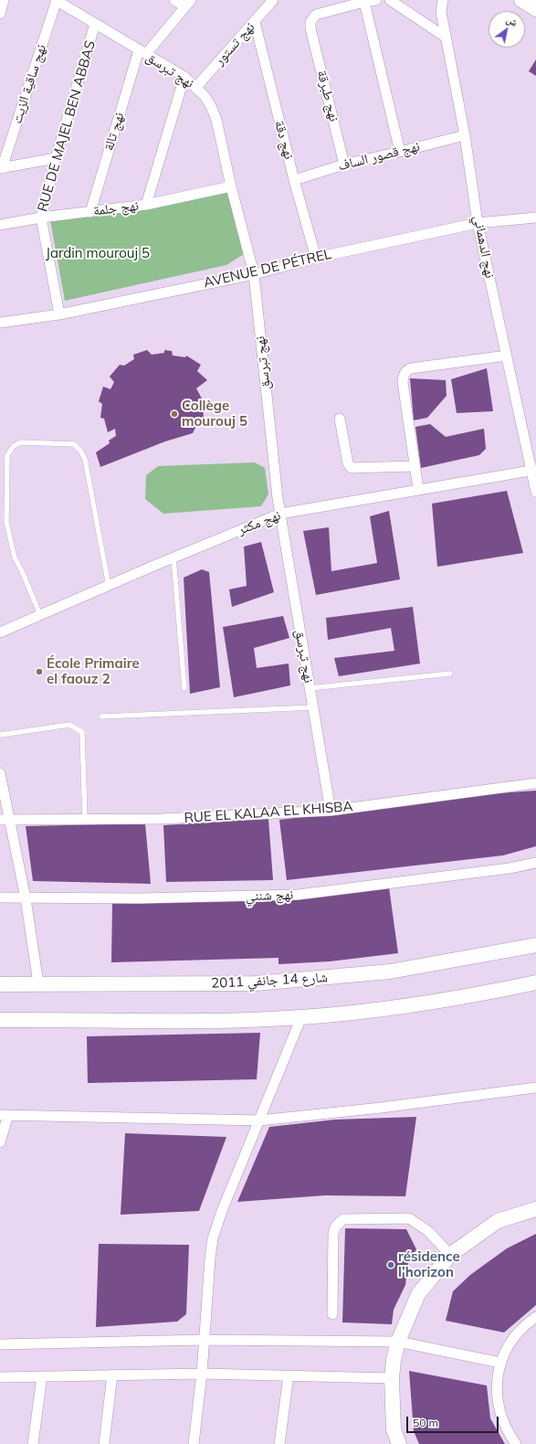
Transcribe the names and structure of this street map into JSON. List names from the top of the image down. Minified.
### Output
{"streets":{"street":["نهج تستور","نهج تبرسق","نهج ساقية الزيت","نهج طبرقة","RUE DE MAJEL BEN ABBAS","نهج تالة","نهج دقة","نهج قصور الساف","نهج جلمة","نهج الدهماني","AVENUE DE PÉTREL","نهج مكثر","RUE EL KALAA EL KHISBA","نهج شنني","شارع 14 جانفي 2011"]},"crossings":[["نهج تستور","نهج تبرسق"],["نهج تستور","نهج دقة"],["نهج تبرسق","نهج ساقية الزيت"],["نهج تبرسق","RUE DE MAJEL BEN ABBAS"],["نهج تبرسق","نهج تالة"],["نهج تبرسق","نهج جلمة"],["نهج تبرسق","AVENUE DE PÉTREL"],["نهج تبرسق","نهج مكثر"],["نهج تبرسق","RUE EL KALAA EL KHISBA"],["نهج طبرقة","نهج قصور الساف"],["RUE DE MAJEL BEN ABBAS","نهج جلمة"],["RUE DE MAJEL BEN ABBAS","AVENUE DE PÉTREL"],["نهج تالة","نهج جلمة"],["نهج دقة","نهج قصور الساف"],["نهج دقة","AVENUE DE PÉTREL"],["نهج قصور الساف","نهج الدهماني"],["نهج الدهماني","AVENUE DE PÉTREL"],["نهج الدهماني","نهج مكثر"]],"parks":["Jardin mourouj 5"],"places":["Collège mourouj 5","École Primaire el faouz 2","résidence l’horizon"],"scale_bar":"50 m","north":"top right"}
